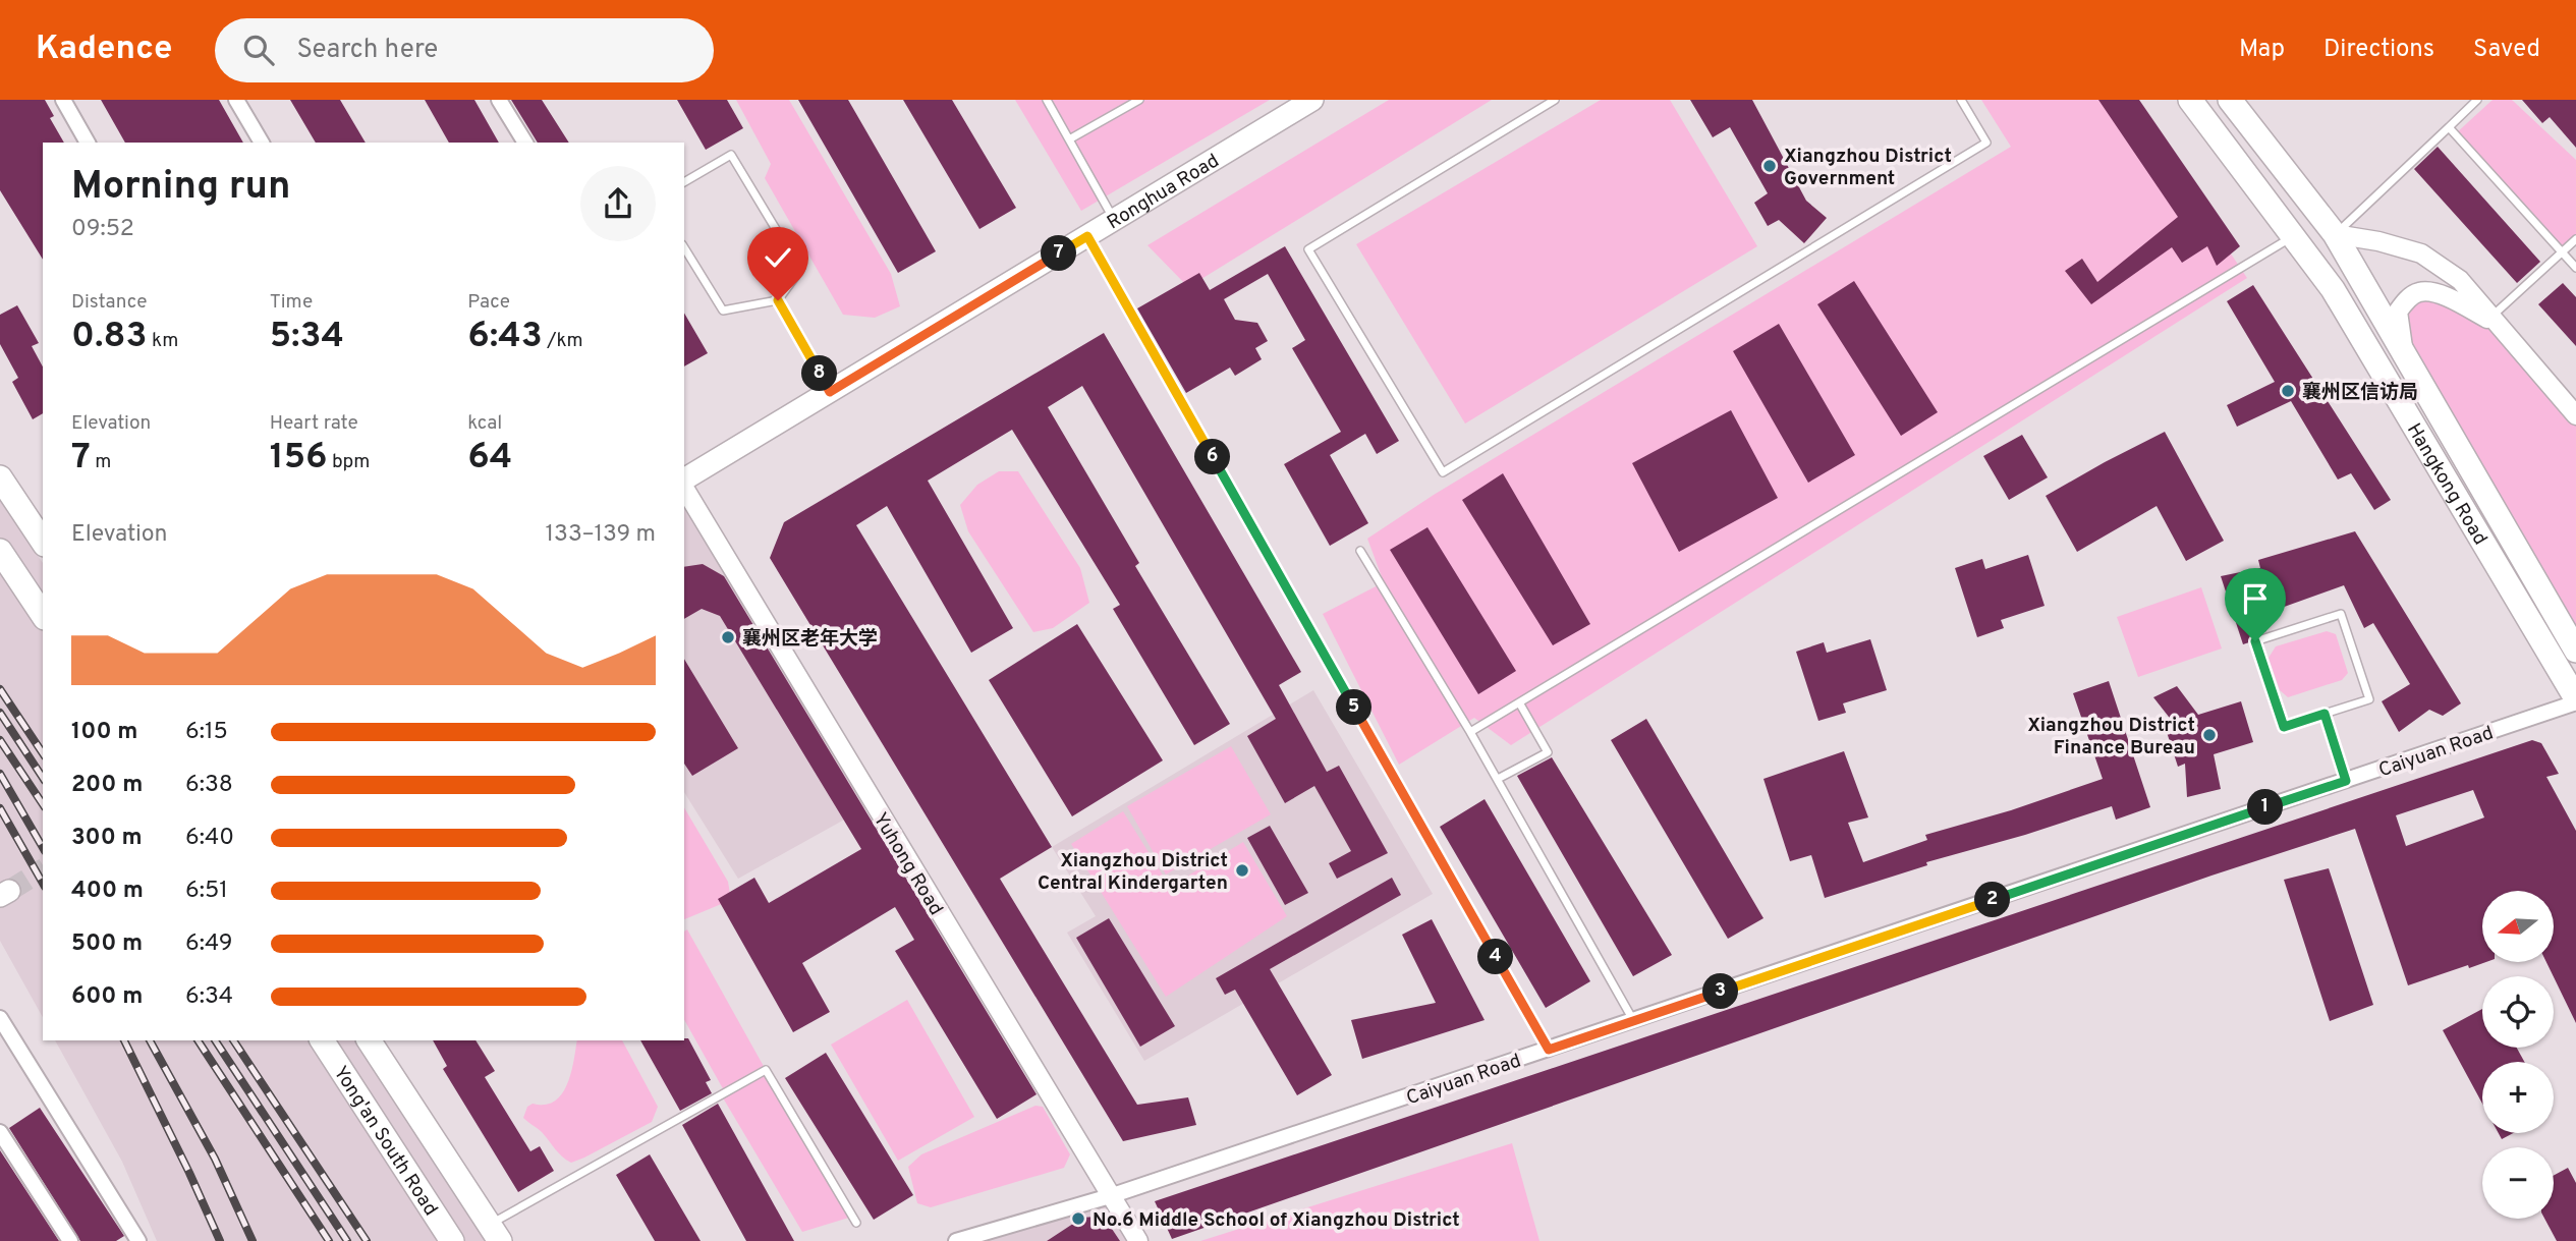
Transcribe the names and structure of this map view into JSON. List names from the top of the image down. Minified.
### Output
{"streets":{"main road":["Ronghua Road","Hangkong Road","Yong'an South Road"],"street":["Caiyuan Road","Yuhong Road"]},"crossings":[["Hangkong Road","Caiyuan Road"],["Caiyuan Road","Yuhong Road"]],"places":["Xiangzhou District Government","襄州区信访局","襄州区老年大学","Xiangzhou District Finance Bureau","Xiangzhou District Central Kindergarten","No.6 Middle School of Xiangzhou District"],"north":"left","page":{"header":"Kadence","search":"Search here","nav":["Map","Directions","Saved"],"heading":["Morning run","09:52"],"pins":["7","8","6","5","1","2","4","3"],"stats":[["Distance","0.83 km"],["Time","5:34"],["Pace","6:43 /km"],["Elevation","7 m"],["Heart rate","156 bpm"],["kcal","64"]],"chart":["Elevation","133–139 m"],"list":[{"name":"100 m","note":"6:15"},{"name":"200 m","note":"6:38"},{"name":"300 m","note":"6:40"},{"name":"400 m","note":"6:51"},{"name":"500 m","note":"6:49"},{"name":"600 m","note":"6:34"}],"map_buttons":["+","−"]}}
